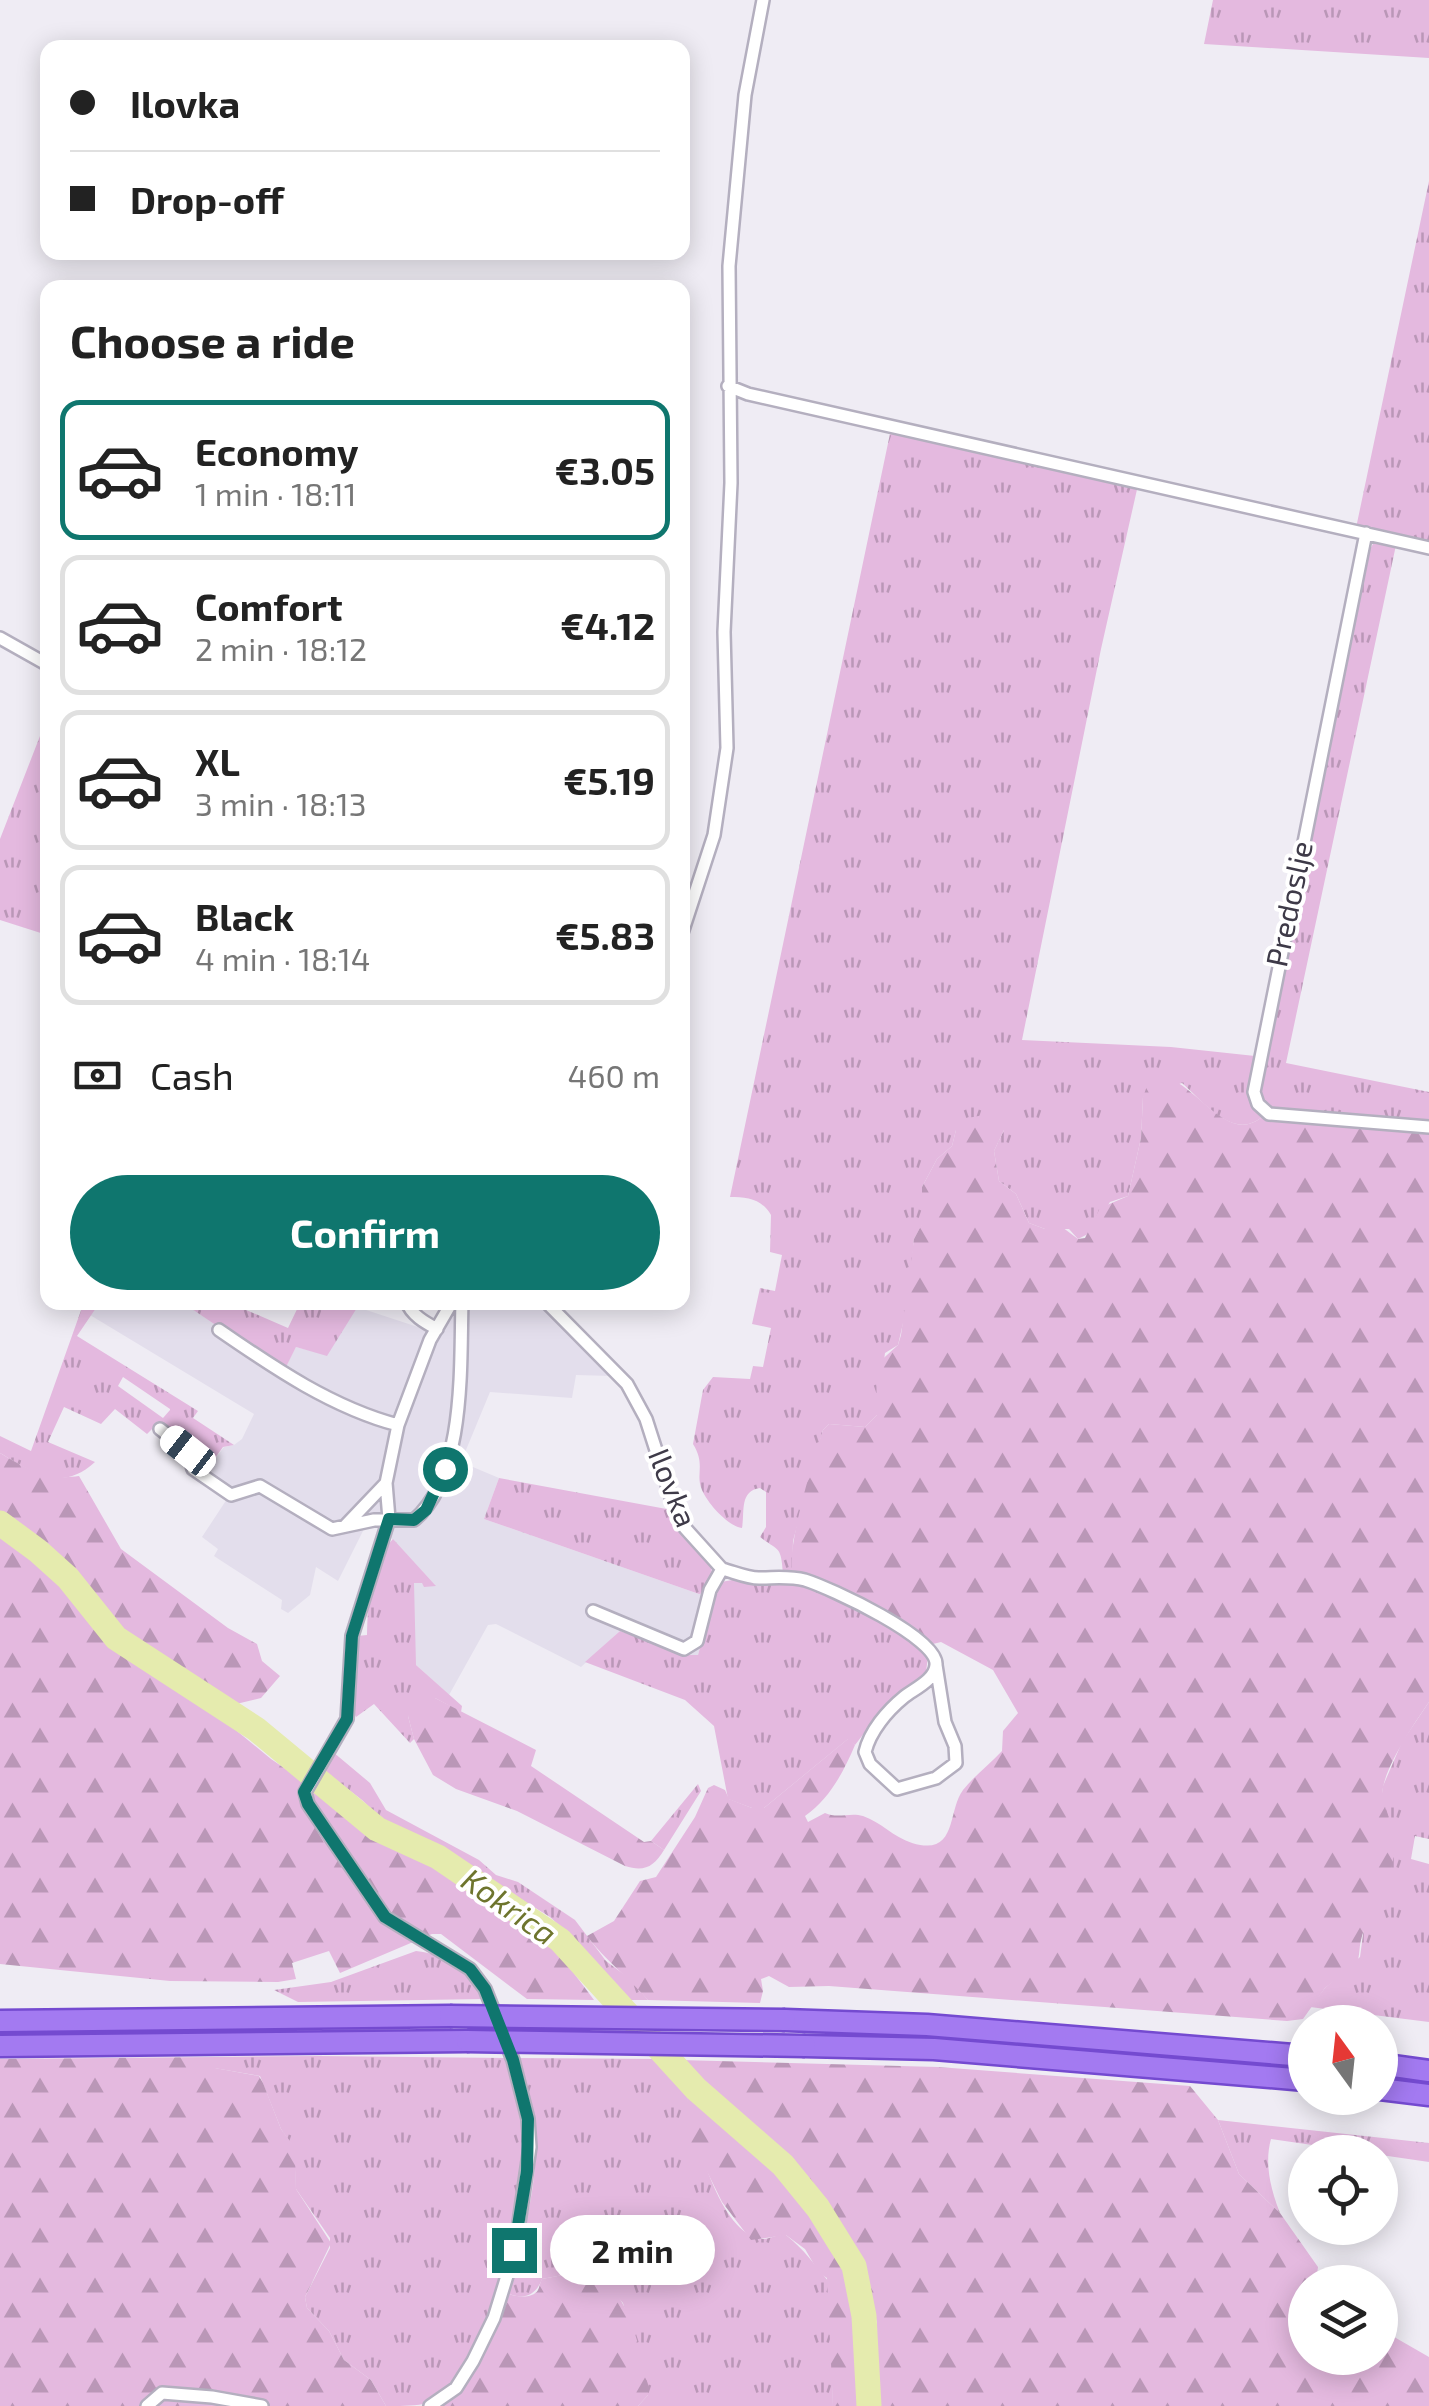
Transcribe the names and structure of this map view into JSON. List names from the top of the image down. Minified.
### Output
{"streets":{"street":["Predoslje","Ilovka"]},"water":["Kokrica"],"north":"top","page":{"banner":["Ilovka","Drop-off"],"heading":"Choose a ride","list":[{"name":"Economy","note":"1 min · 18:11","value":"€3.05"},{"name":"Comfort","note":"2 min · 18:12","value":"€4.12"},{"name":"XL","note":"3 min · 18:13","value":"€5.19"},{"name":"Black","note":"4 min · 18:14","value":"€5.83"}],"pay":["Cash","460 m"],"buttons":"Confirm","bubble":"2 min"}}
